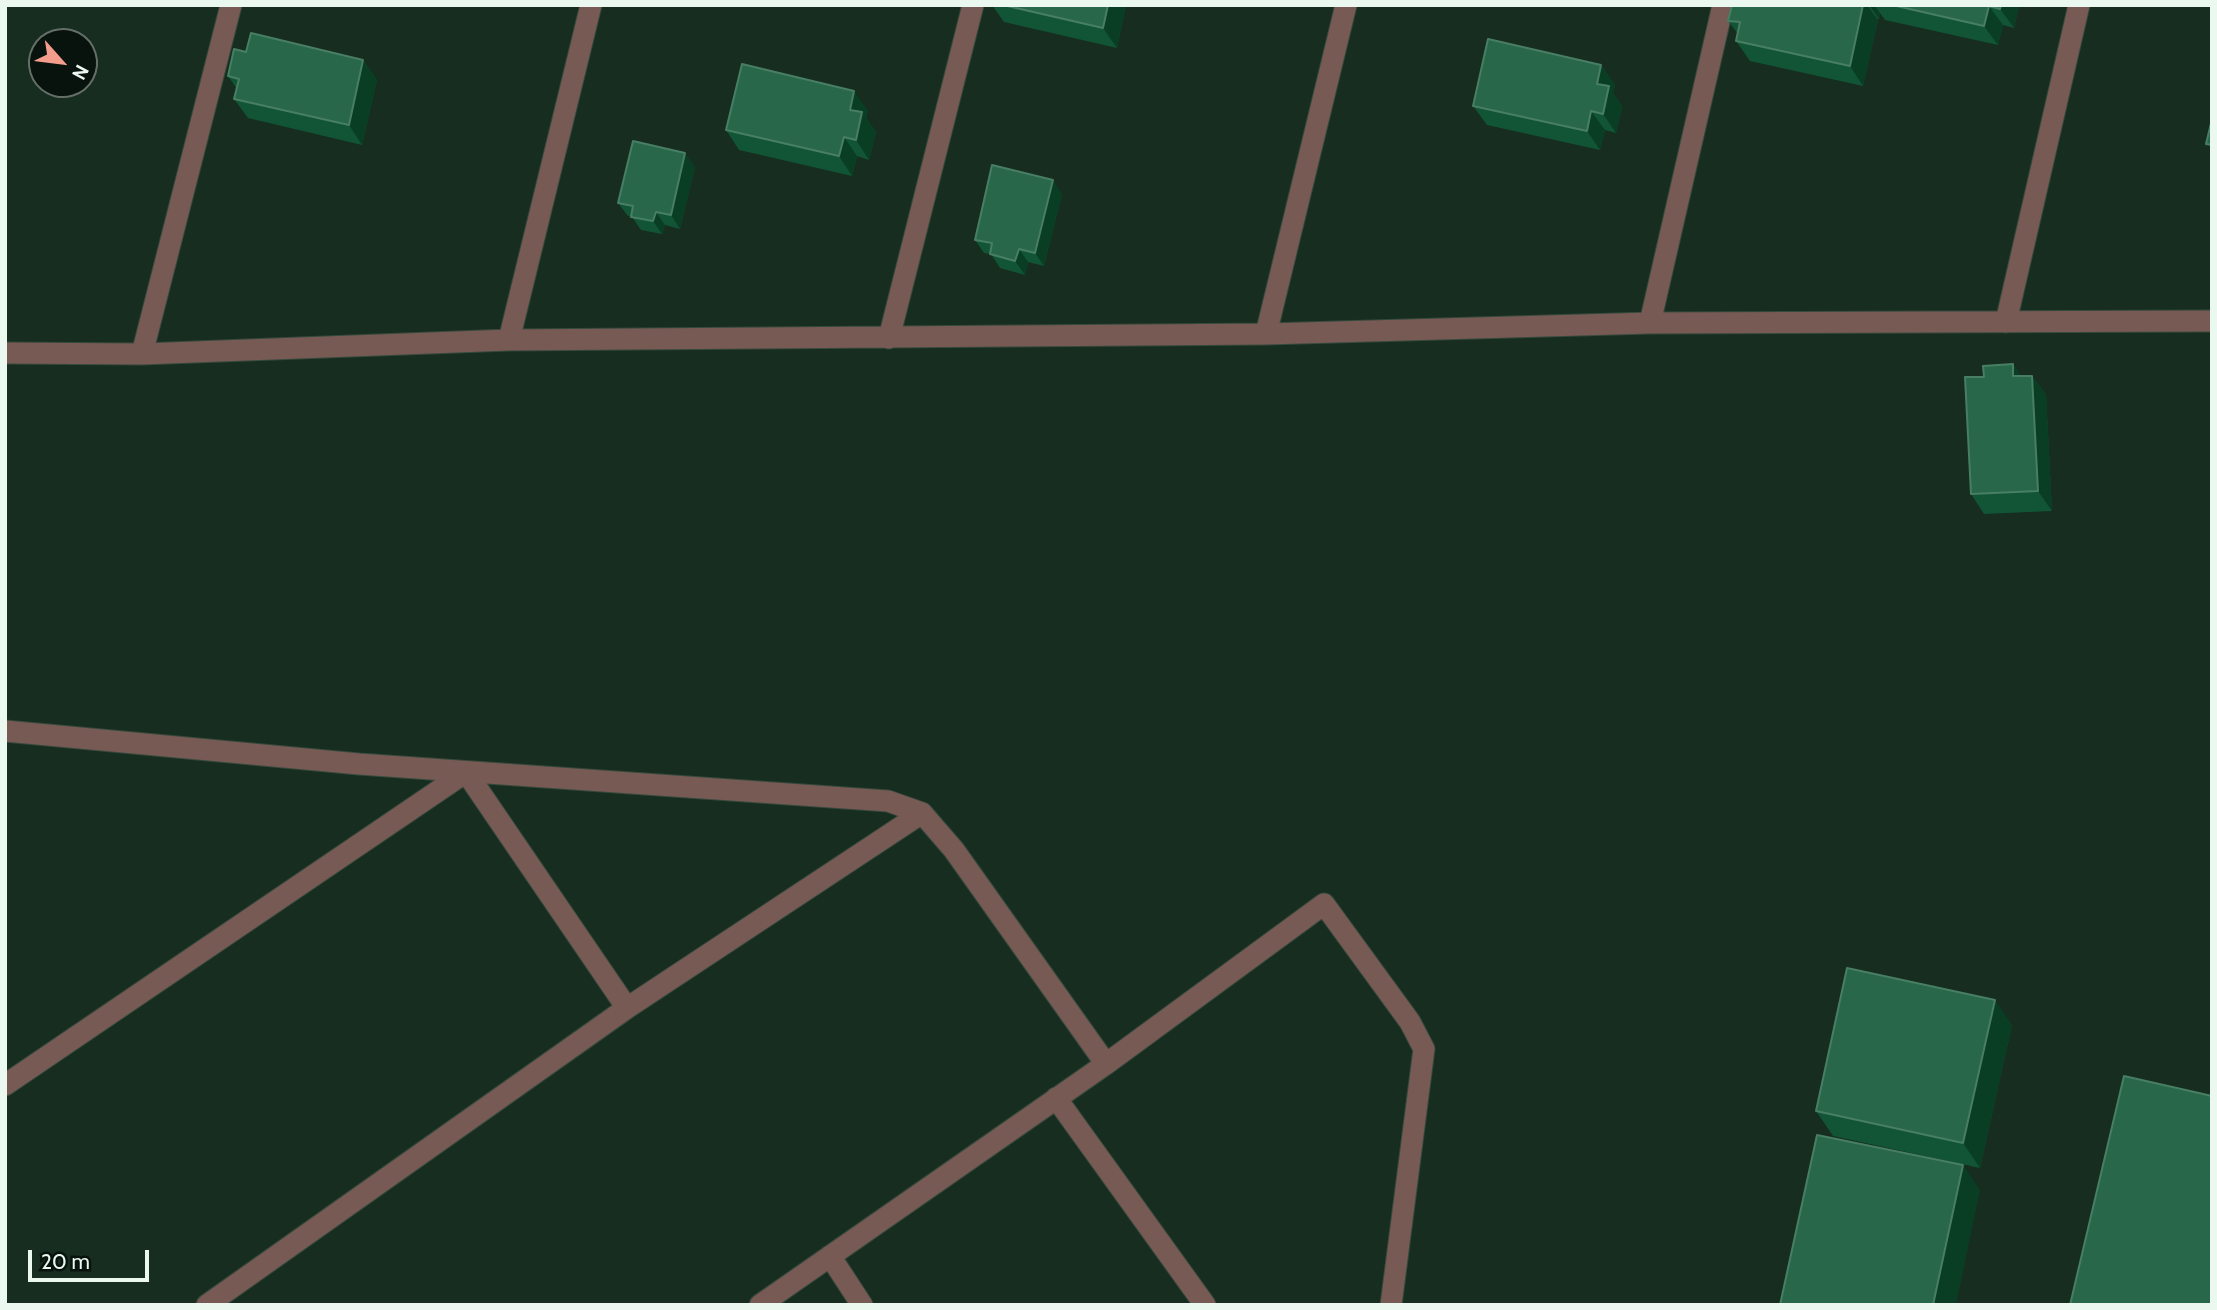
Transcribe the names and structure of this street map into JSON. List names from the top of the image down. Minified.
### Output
{"scale_bar":"20 m","north":"bottom right"}
